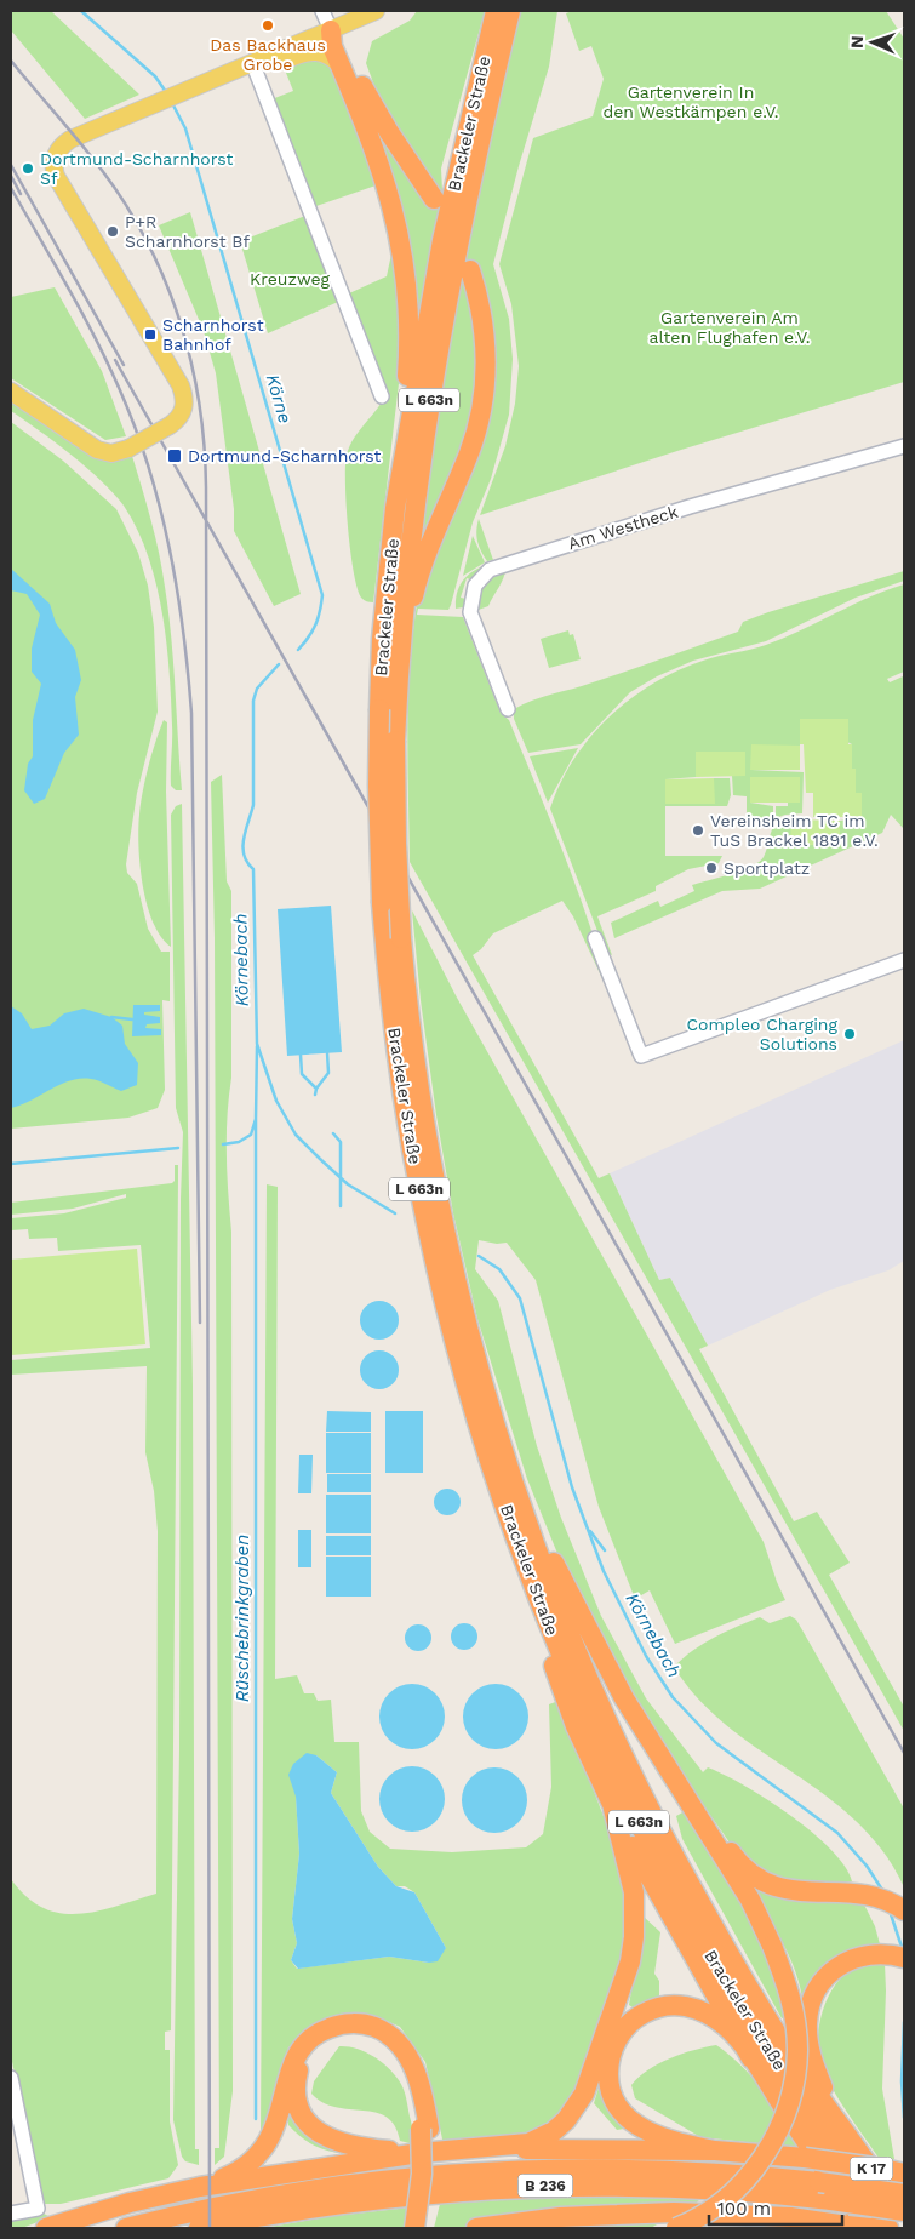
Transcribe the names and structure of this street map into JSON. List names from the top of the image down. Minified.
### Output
{"streets":{"highway":["Brackeler Straße","L 663n","K 17","B 236"],"street":["Am Westheck"]},"water":["Körne","Körnebach","Rüschebrinkgraben"],"parks":["Gartenverein In den Westkämpen e.V.","Kreuzweg","Gartenverein Am alten Flughafen e.V."],"places":{"other":["Das Backhaus Grobe","Dortmund-Scharnhorst Sf","P+R Scharnhorst Bf","Vereinsheim TC im TuS Brackel 1891 e.V.","Sportplatz","Compleo Charging Solutions"],"transit":["Scharnhorst Bahnhof","Dortmund-Scharnhorst"]},"scale_bar":"100 m","north":"left"}
